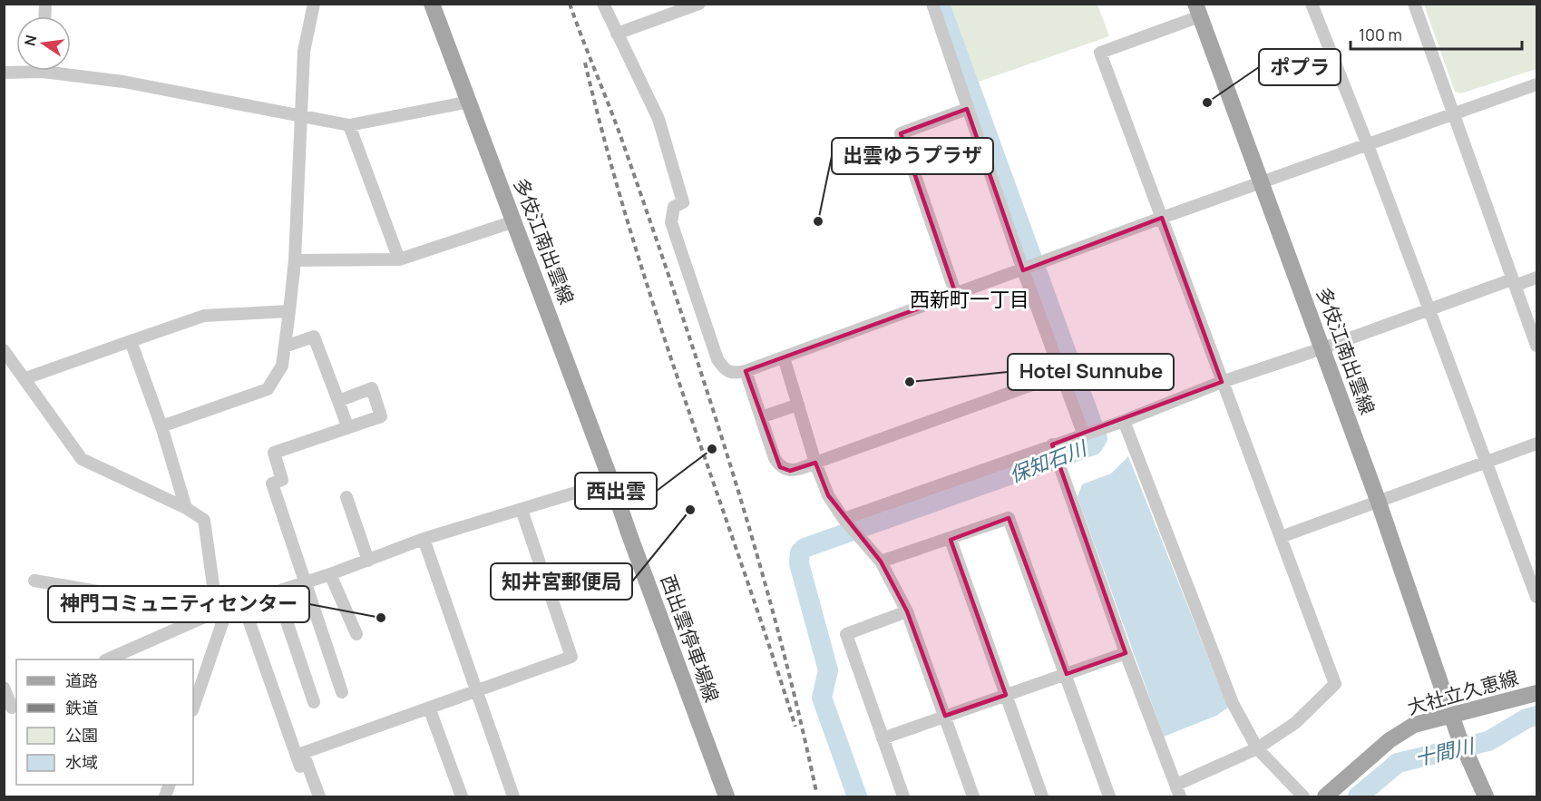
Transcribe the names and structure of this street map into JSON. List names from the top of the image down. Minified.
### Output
{"streets":{"main road":["多伎江南出雲線","西出雲停車場線","大社立久恵線"]},"crossings":[["多伎江南出雲線","西出雲停車場線"],["多伎江南出雲線","大社立久恵線"]],"districts":["西新町一丁目"],"water":["保知石川","十間川"],"places":["ポプラ","出雲ゆうプラザ","Hotel Sunnube","西出雲","知井宮郵便局","神門コミュニティセンター"],"legend":["道路","鉄道","公園","水域"],"scale_bar":"100 m","north":"left"}
